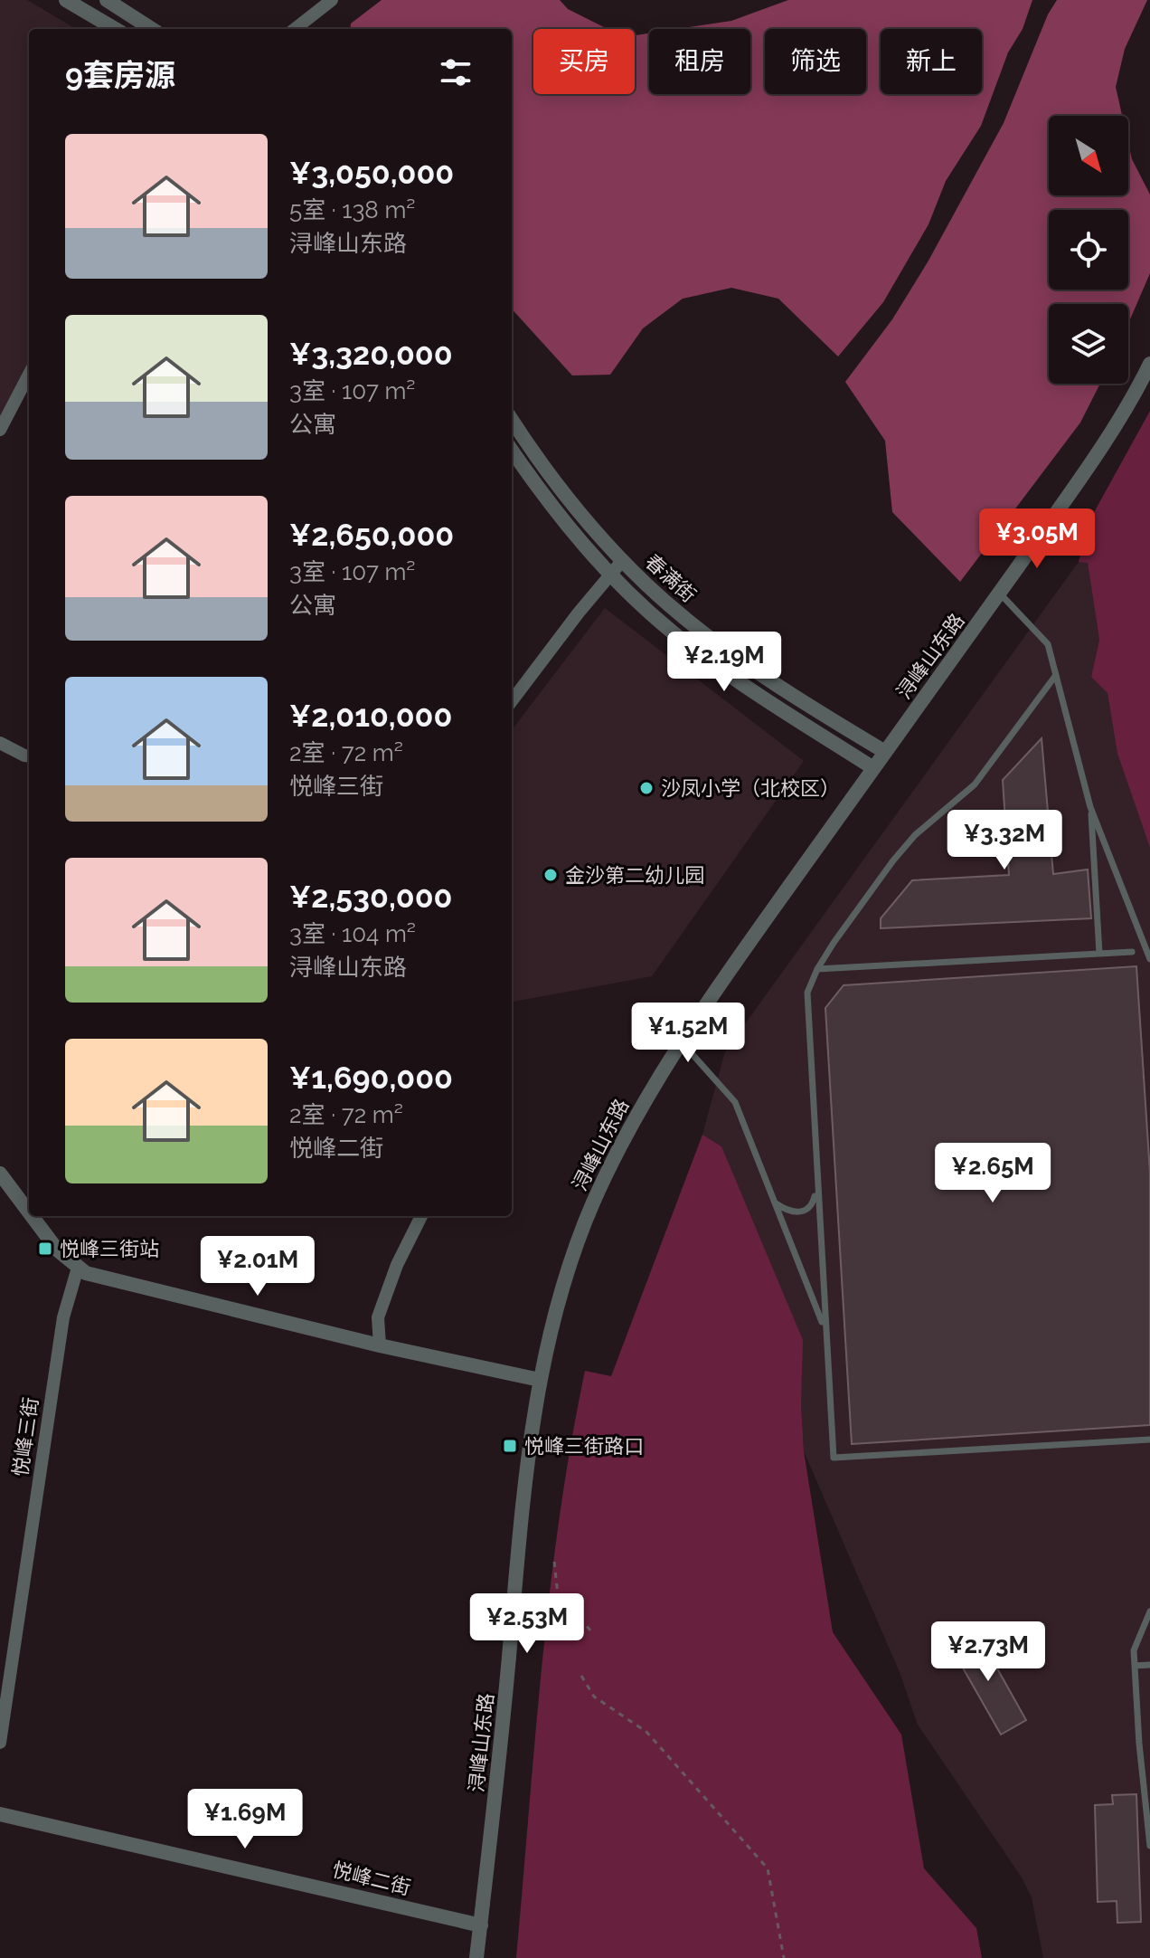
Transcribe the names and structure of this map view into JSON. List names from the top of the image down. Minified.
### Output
{"streets":{"street":["春满街","浔峰山东路","悦峰三街","悦峰二街"]},"crossings":[["春满街","浔峰山东路"],["浔峰山东路","悦峰二街"]],"places":{"other":["沙凤小学（北校区）","金沙第二幼儿园"],"transit":["悦峰三街站","悦峰三街路口"]},"north":"bottom right","page":{"chip":["买房","租房","筛选","新上"],"heading":"9套房源","list":[{"name":"¥3,050,000","note":"5室 · 138 m² · 浔峰山东路"},{"name":"¥3,320,000","note":"3室 · 107 m² · 公寓"},{"name":"¥2,650,000","note":"3室 · 107 m² · 公寓"},{"name":"¥2,010,000","note":"2室 · 72 m² · 悦峰三街"},{"name":"¥2,530,000","note":"3室 · 104 m² · 浔峰山东路"},{"name":"¥1,690,000","note":"2室 · 72 m² · 悦峰二街"}],"price":["¥3.05M","¥2.19M","¥3.32M","¥1.52M","¥2.65M","¥2.01M","¥2.53M","¥2.73M","¥1.69M"]}}
